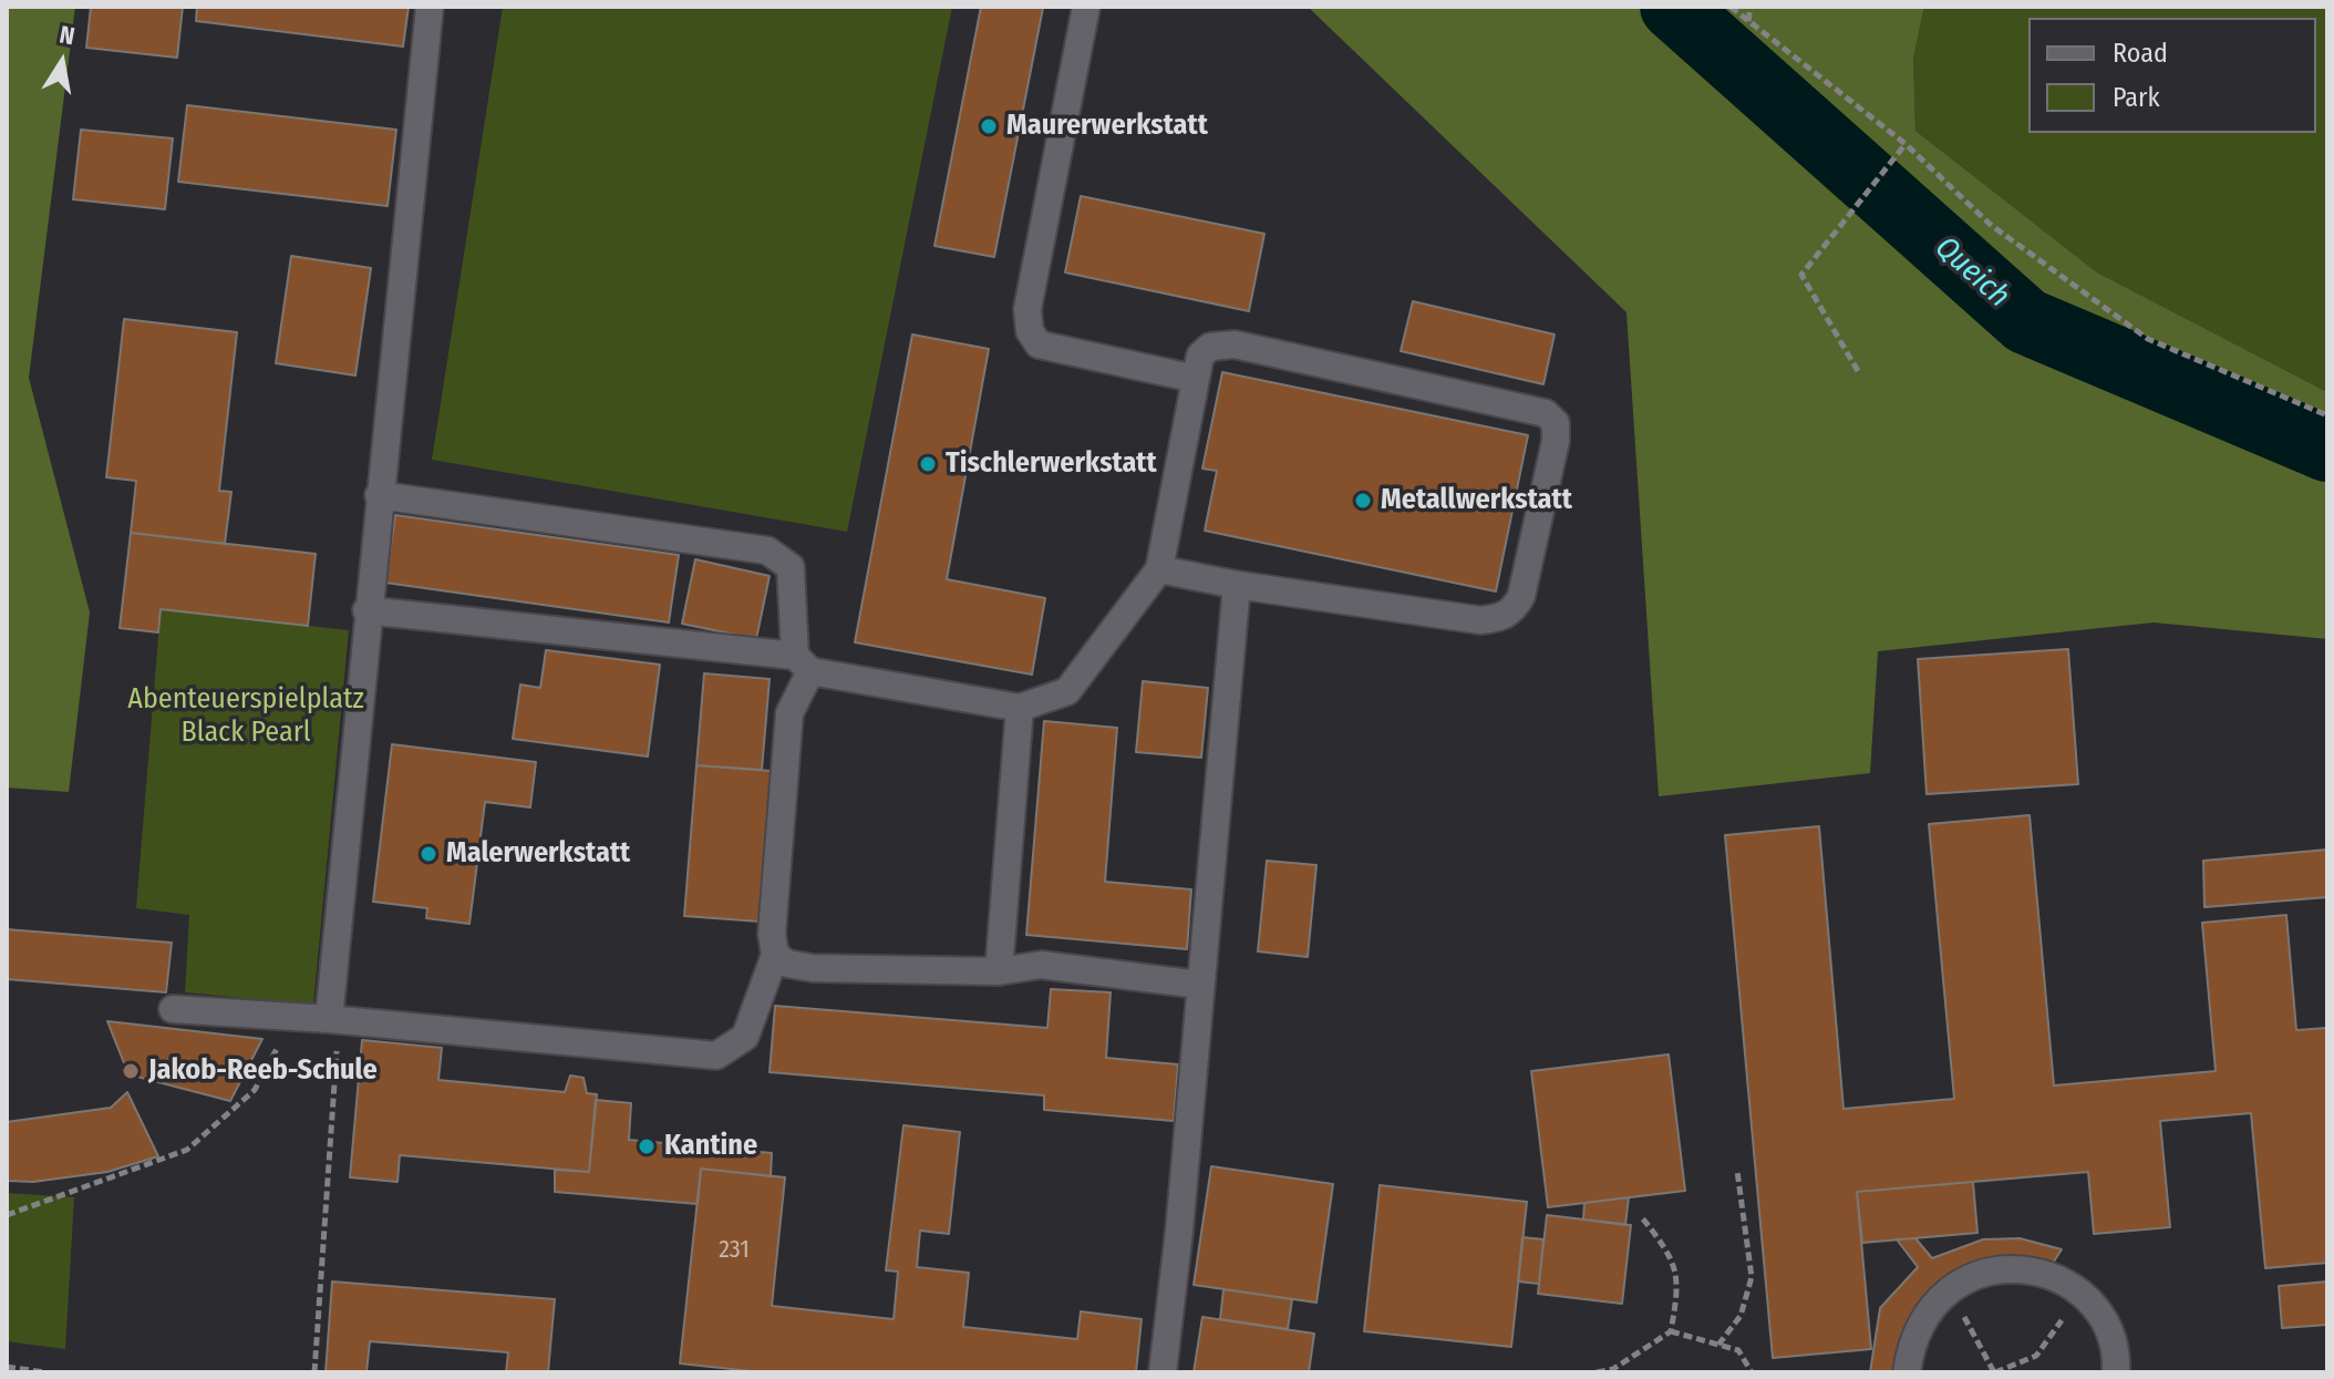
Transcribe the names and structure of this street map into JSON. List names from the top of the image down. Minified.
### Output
{"water":["Queich"],"parks":["Abenteuerspielplatz Black Pearl"],"places":["Maurerwerkstatt","Tischlerwerkstatt","Metallwerkstatt","Malerwerkstatt","Jakob-Reeb-Schule","Kantine"],"house_numbers":["231"],"legend":["Road","Park"],"north":"top"}
